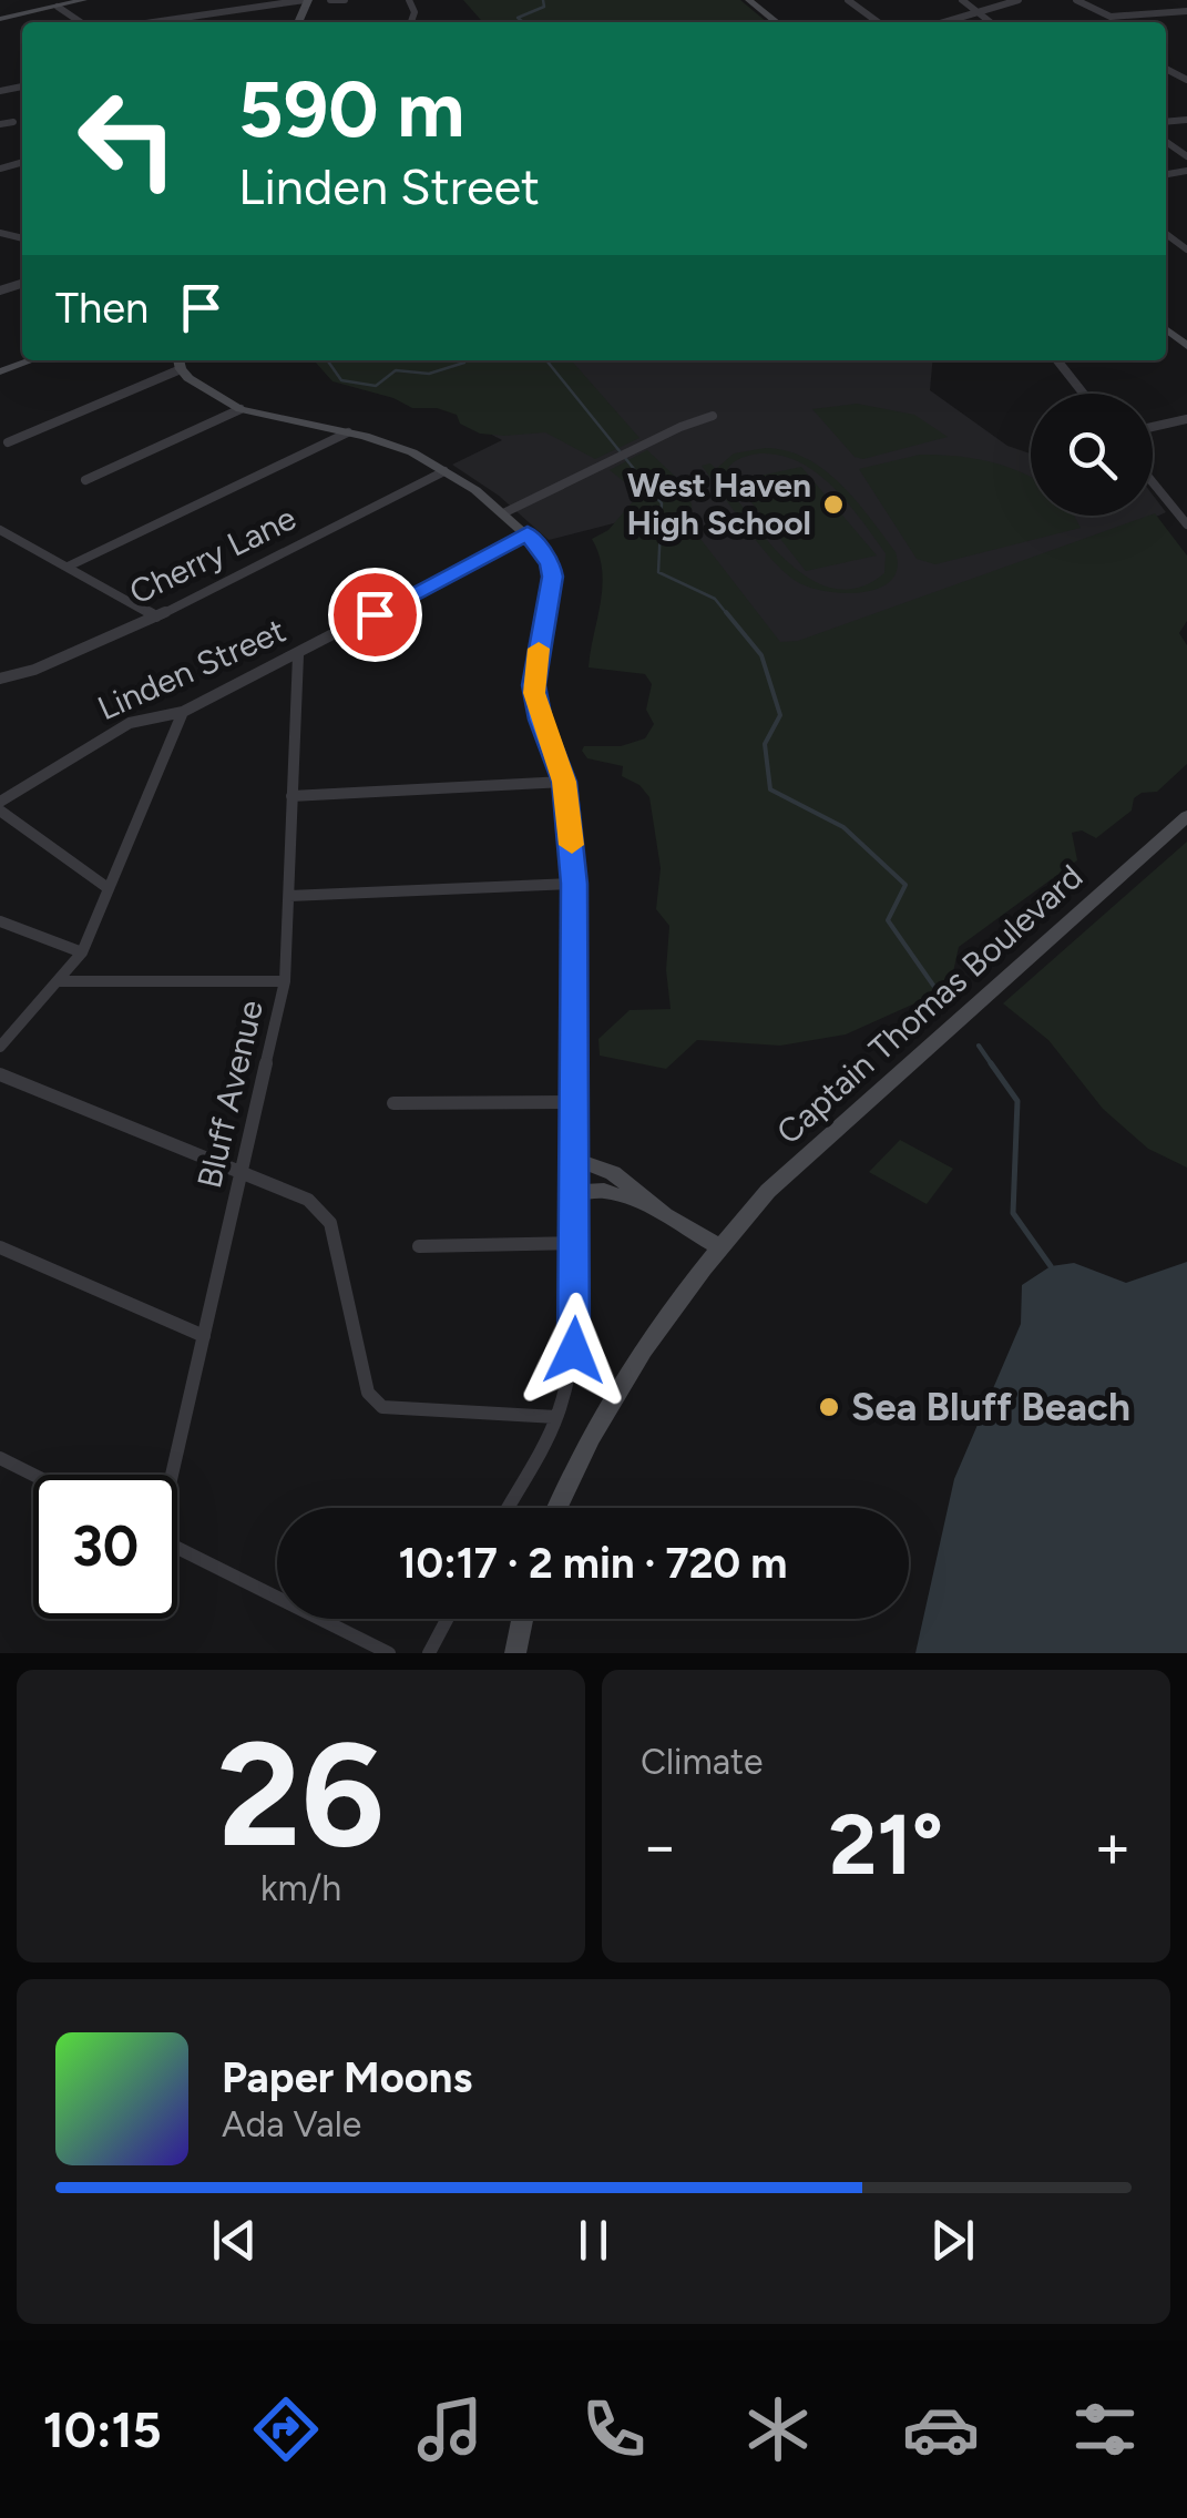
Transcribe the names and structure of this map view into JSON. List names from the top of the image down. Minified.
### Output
{"streets":{"main road":["Captain Thomas Boulevard"],"street":["Cherry Lane","Linden Street","Bluff Avenue"]},"crossings":[["Linden Street","Bluff Avenue"]],"places":["West Haven High School","Sea Bluff Beach"],"page":{"turn":["590 m","Linden Street"],"then":"Then","limit":"30","trip":"10:17 · 2 min · 720 m","tile":[["26","km/h"],"Climate"],"heat":["−","21°","+"],"song":["Paper Moons","Ada Vale"],"tabs":"10:15"}}
